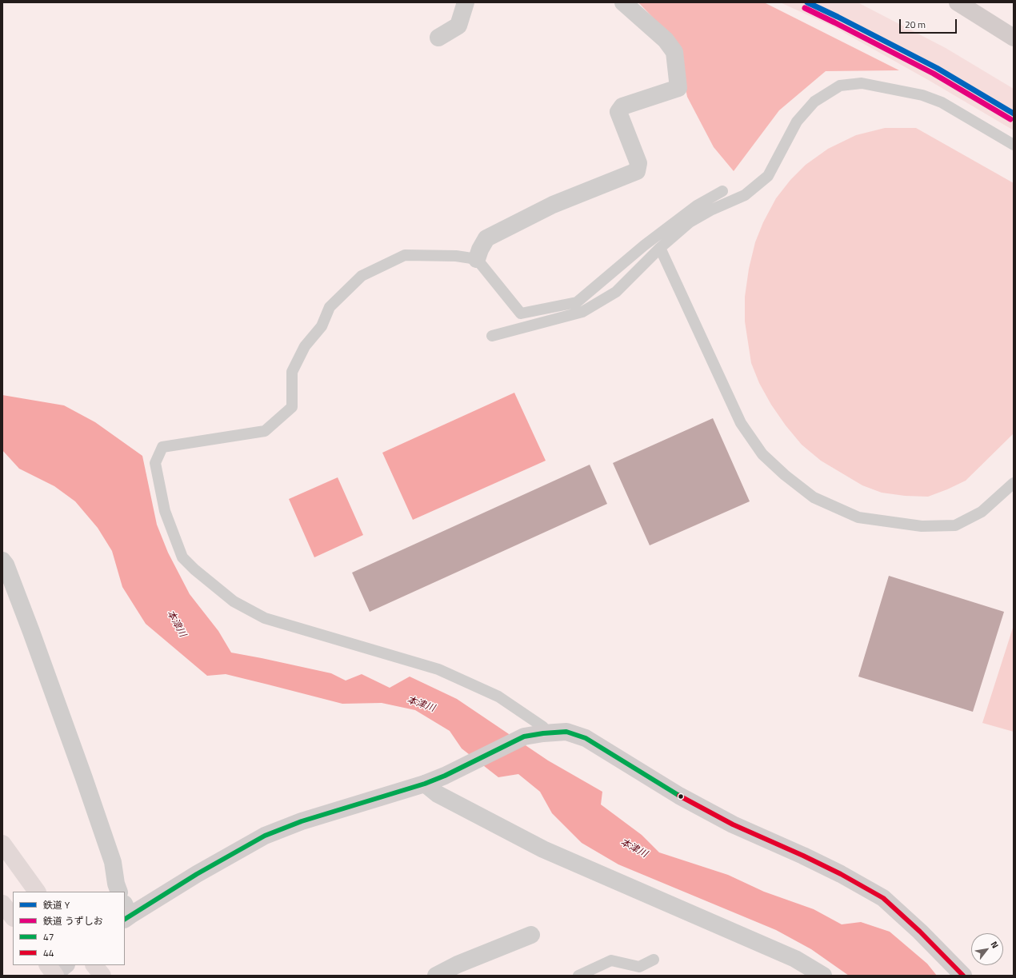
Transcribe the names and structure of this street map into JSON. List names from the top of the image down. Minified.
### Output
{"water":["本津川"],"lines":["rail line Y","rail line うずしお","transit line 47","transit line 44"],"legend":["鉄道 Y","鉄道 うずしお","47","44"],"scale_bar":"20 m","north":"top right"}
